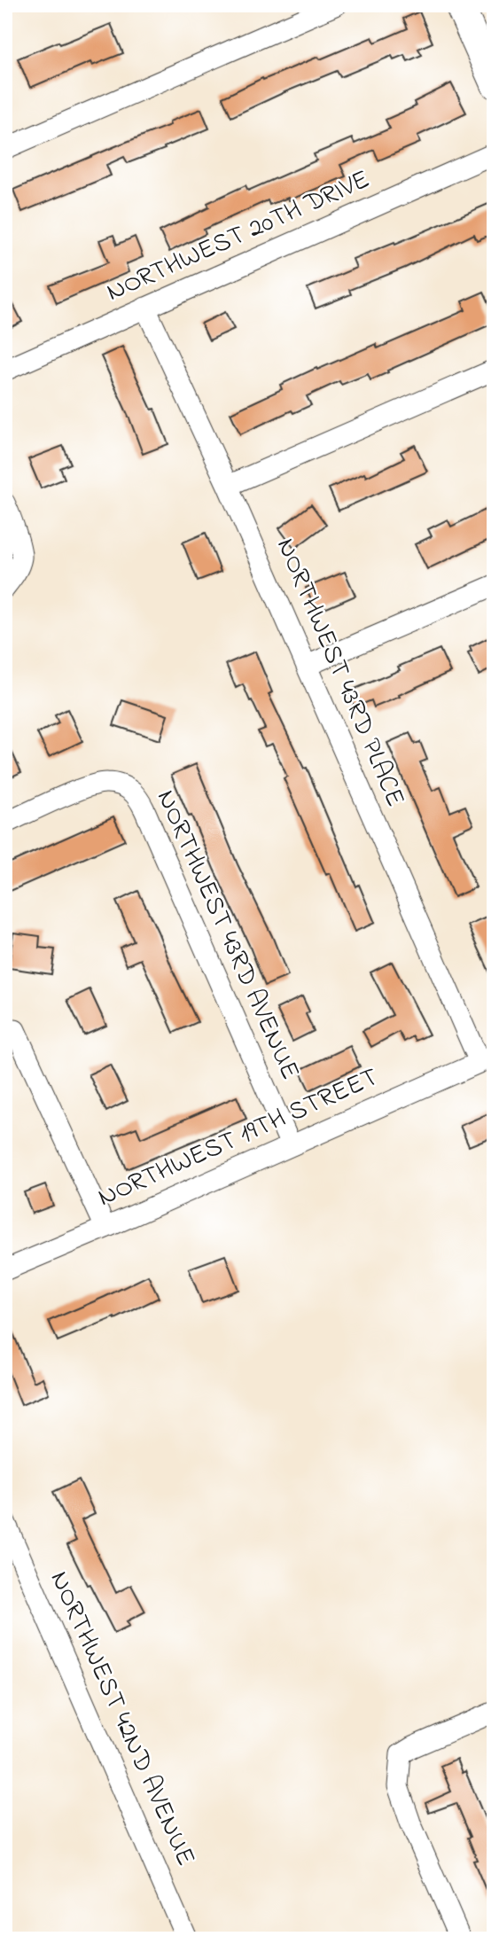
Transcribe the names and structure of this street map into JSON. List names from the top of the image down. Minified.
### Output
{"streets":{"street":["NORTHWEST 20TH DRIVE","NORTHWEST 43RD PLACE","NORTHWEST 43RD AVENUE","NORTHWEST 19TH STREET","NORTHWEST 42ND AVENUE"]},"crossings":[["NORTHWEST 20TH DRIVE","NORTHWEST 43RD PLACE"],["NORTHWEST 43RD PLACE","NORTHWEST 19TH STREET"],["NORTHWEST 43RD AVENUE","NORTHWEST 19TH STREET"]]}
